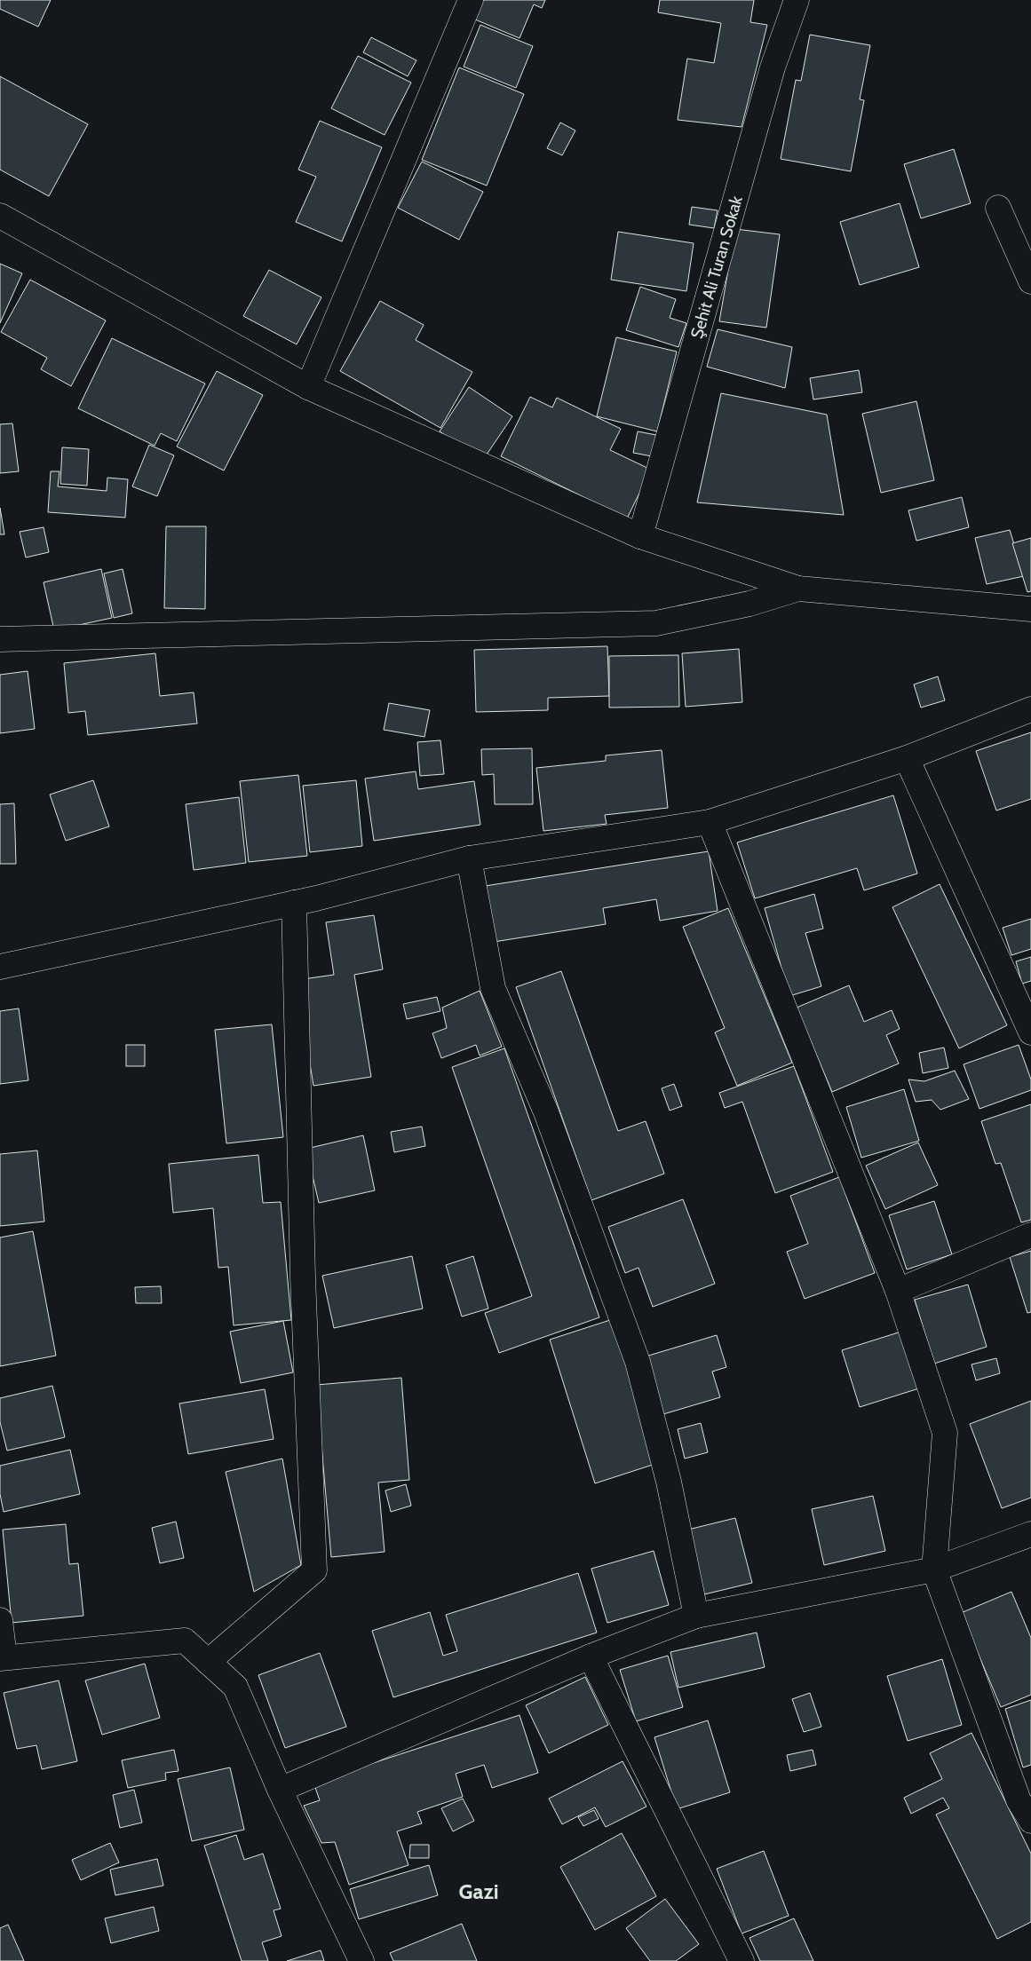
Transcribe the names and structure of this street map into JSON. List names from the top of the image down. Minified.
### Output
{"streets":{"street":["Şehit Ali Turan Sokak"]},"districts":["Gazi"]}
